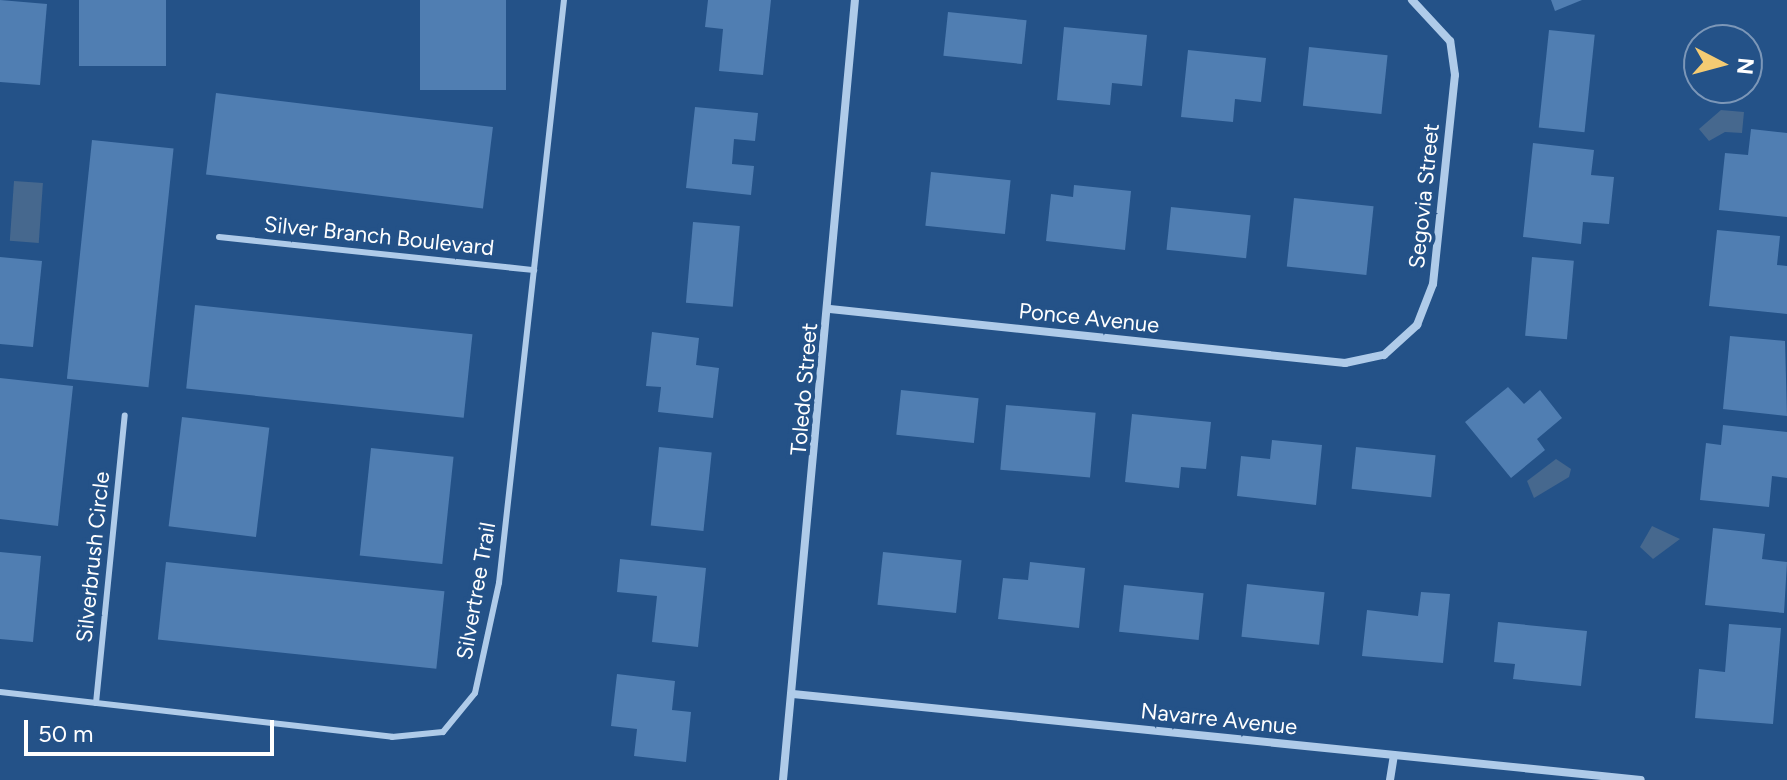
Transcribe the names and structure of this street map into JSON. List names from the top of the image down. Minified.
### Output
{"streets":{"street":["Segovia Street","Ponce Avenue","Toledo Street","Navarre Avenue"],"lane":["Silver Branch Boulevard","Silverbrush Circle","Silvertree Trail"]},"crossings":[["Segovia Street","Ponce Avenue"],["Silver Branch Boulevard","Silvertree Trail"],["Ponce Avenue","Toledo Street"],["Toledo Street","Navarre Avenue"],["Silverbrush Circle","Silvertree Trail"]],"scale_bar":"50 m","north":"right"}
